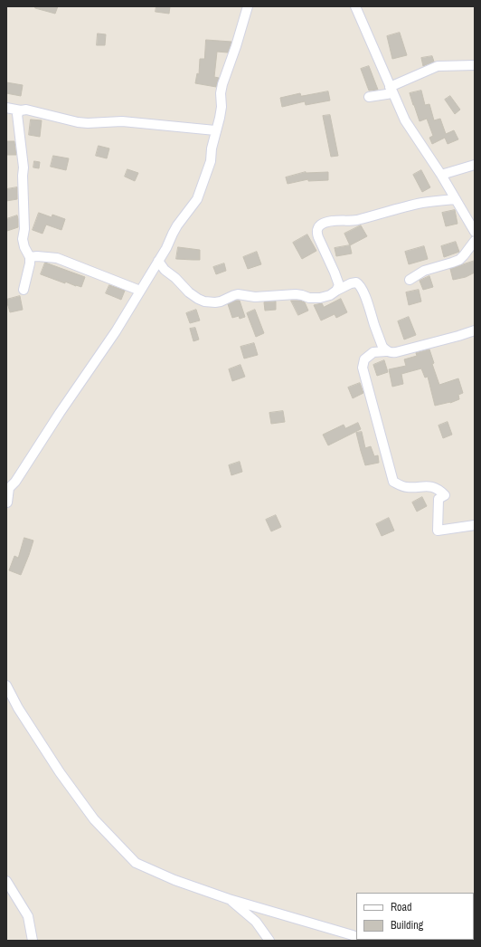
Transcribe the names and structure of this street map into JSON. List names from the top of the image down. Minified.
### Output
{"legend":["Road","Building"]}
